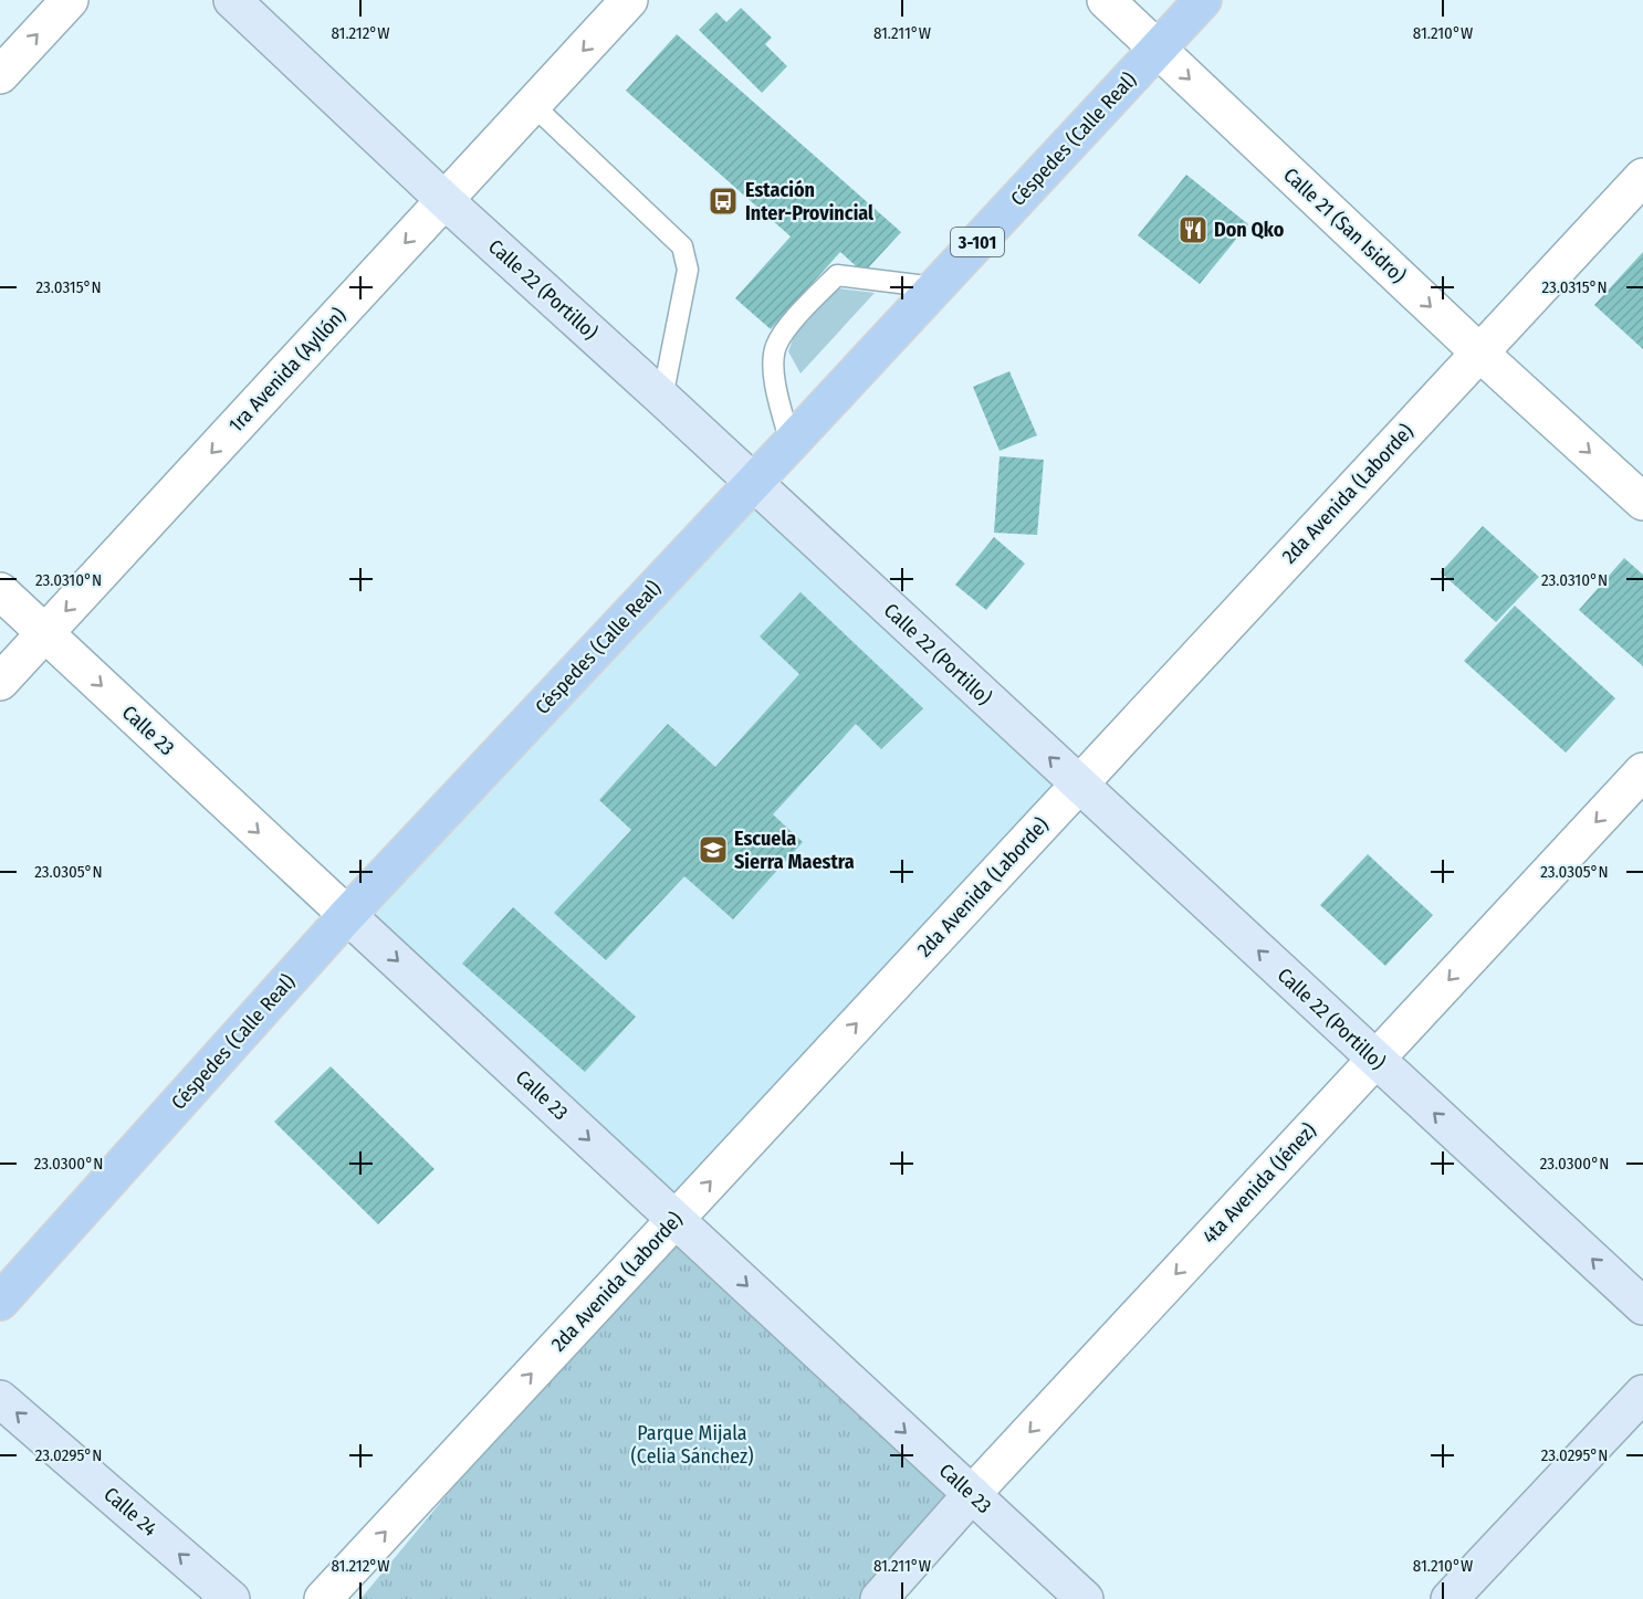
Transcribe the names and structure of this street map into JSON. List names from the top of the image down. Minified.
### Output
{"streets":{"main road":["Céspedes (Calle Real)","3-101","Calle 22 (Portillo)","Calle 23","4ta Avenida (Jénez)","Calle 24"],"street":["Calle 21 (San Isidro)","1ra Avenida (Ayllón)","2da Avenida (Laborde)"]},"crossings":[["Céspedes (Calle Real)","Calle 21 (San Isidro)"],["Céspedes (Calle Real)","Calle 22 (Portillo)"],["Céspedes (Calle Real)","Calle 23"],["Calle 21 (San Isidro)","2da Avenida (Laborde)"],["Calle 22 (Portillo)","1ra Avenida (Ayllón)"],["Calle 22 (Portillo)","2da Avenida (Laborde)"],["Calle 22 (Portillo)","4ta Avenida (Jénez)"],["1ra Avenida (Ayllón)","Calle 23"],["2da Avenida (Laborde)","Calle 23"],["Calle 23","4ta Avenida (Jénez)"]],"one_way":["Calle 21 (San Isidro)","Calle 22 (Portillo)","1ra Avenida (Ayllón)","2da Avenida (Laborde)","Calle 23","4ta Avenida (Jénez)","Calle 24"],"parks":["Parque Mijala (Celia Sánchez)"],"places":{"bus stop":["Estación Inter-Provincial"],"restaurant":["Don Qko"],"school or university":["Escuela Sierra Maestra"]},"coordinates":["81.212°W","81.211°W","81.210°W","23.0315°N","23.0310°N","23.0305°N","23.0300°N","23.0295°N"]}
